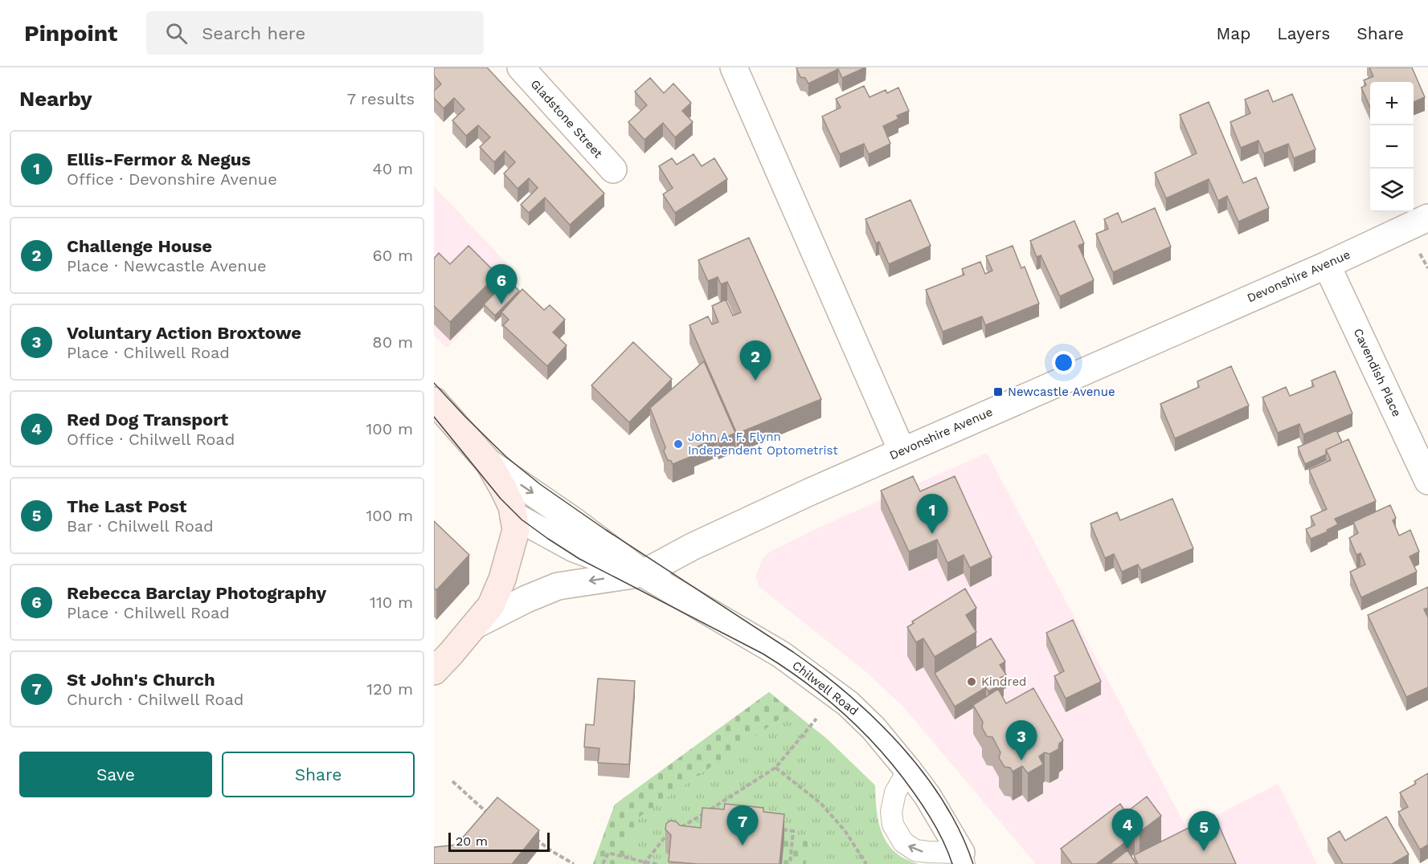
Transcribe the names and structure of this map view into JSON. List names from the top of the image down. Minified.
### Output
{"streets":{"main road":["Chilwell Road"],"street":["Gladstone Street","Devonshire Avenue","Cavendish Place"]},"crossings":[["Devonshire Avenue","Cavendish Place"],["Devonshire Avenue","Chilwell Road"]],"places":{"transit":["Newcastle Avenue"],"other":["John A. F. Flynn Independent Optometrist","Kindred"]},"scale_bar":"20 m","page":{"header":"Pinpoint","search":"Search here","nav":["Map","Layers","Share"],"heading":["Nearby","7 results"],"map_buttons":["+","−"],"list":[{"mark":"1","name":"Ellis-Fermor & Negus","note":"Office · Devonshire Avenue","value":"40 m"},{"mark":"2","name":"Challenge House","note":"Place · Newcastle Avenue","value":"60 m"},{"mark":"3","name":"Voluntary Action Broxtowe","note":"Place · Chilwell Road","value":"80 m"},{"mark":"4","name":"Red Dog Transport","note":"Office · Chilwell Road","value":"100 m"},{"mark":"5","name":"The Last Post","note":"Bar · Chilwell Road","value":"100 m"},{"mark":"6","name":"Rebecca Barclay Photography","note":"Place · Chilwell Road","value":"110 m"},{"mark":"7","name":"St John's Church","note":"Church · Chilwell Road","value":"120 m"}],"pins":["6","2","1","3","7","4","5"],"buttons":["Save","Share"],"scale":"20 m"}}
